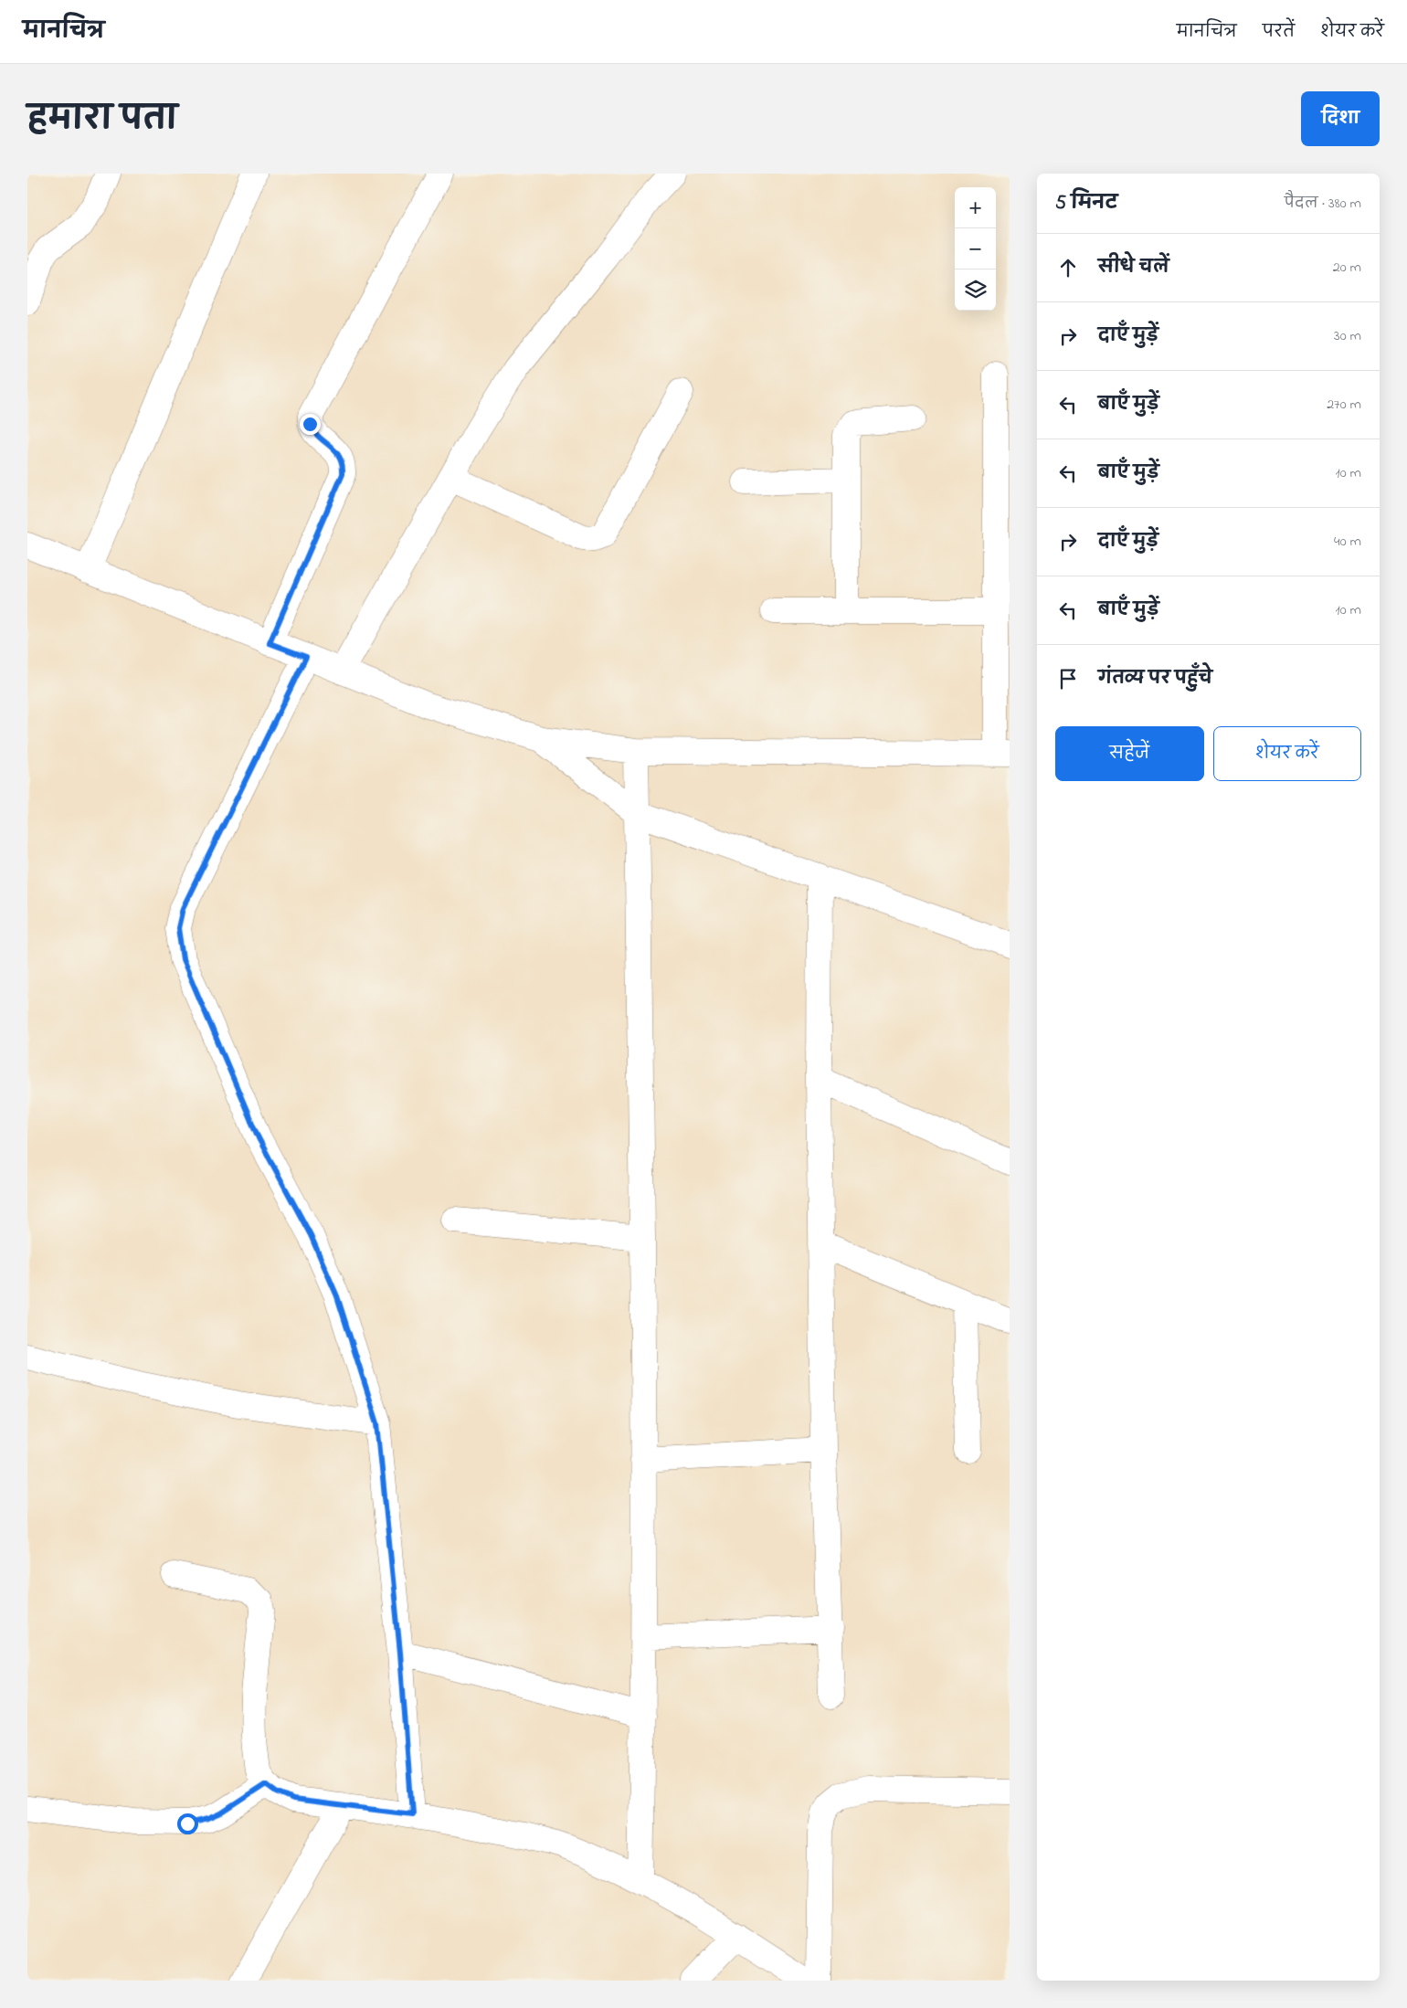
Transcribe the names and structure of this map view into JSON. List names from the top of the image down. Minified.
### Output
{"page":{"header":"मानचित्र","nav":["मानचित्र","परतें","शेयर करें"],"title":"हमारा पता","buttons":["दिशा",["सहेजें","शेयर करें"]],"heading":["5 मिनट","पैदल · 380 m"],"map_buttons":["+","−"],"list":[["सीधे चलें","20 m"],["दाएँ मुड़ें","30 m"],["बाएँ मुड़ें","270 m"],["बाएँ मुड़ें","10 m"],["दाएँ मुड़ें","40 m"],["बाएँ मुड़ें","10 m"],"गंतव्य पर पहुँचे"]}}
